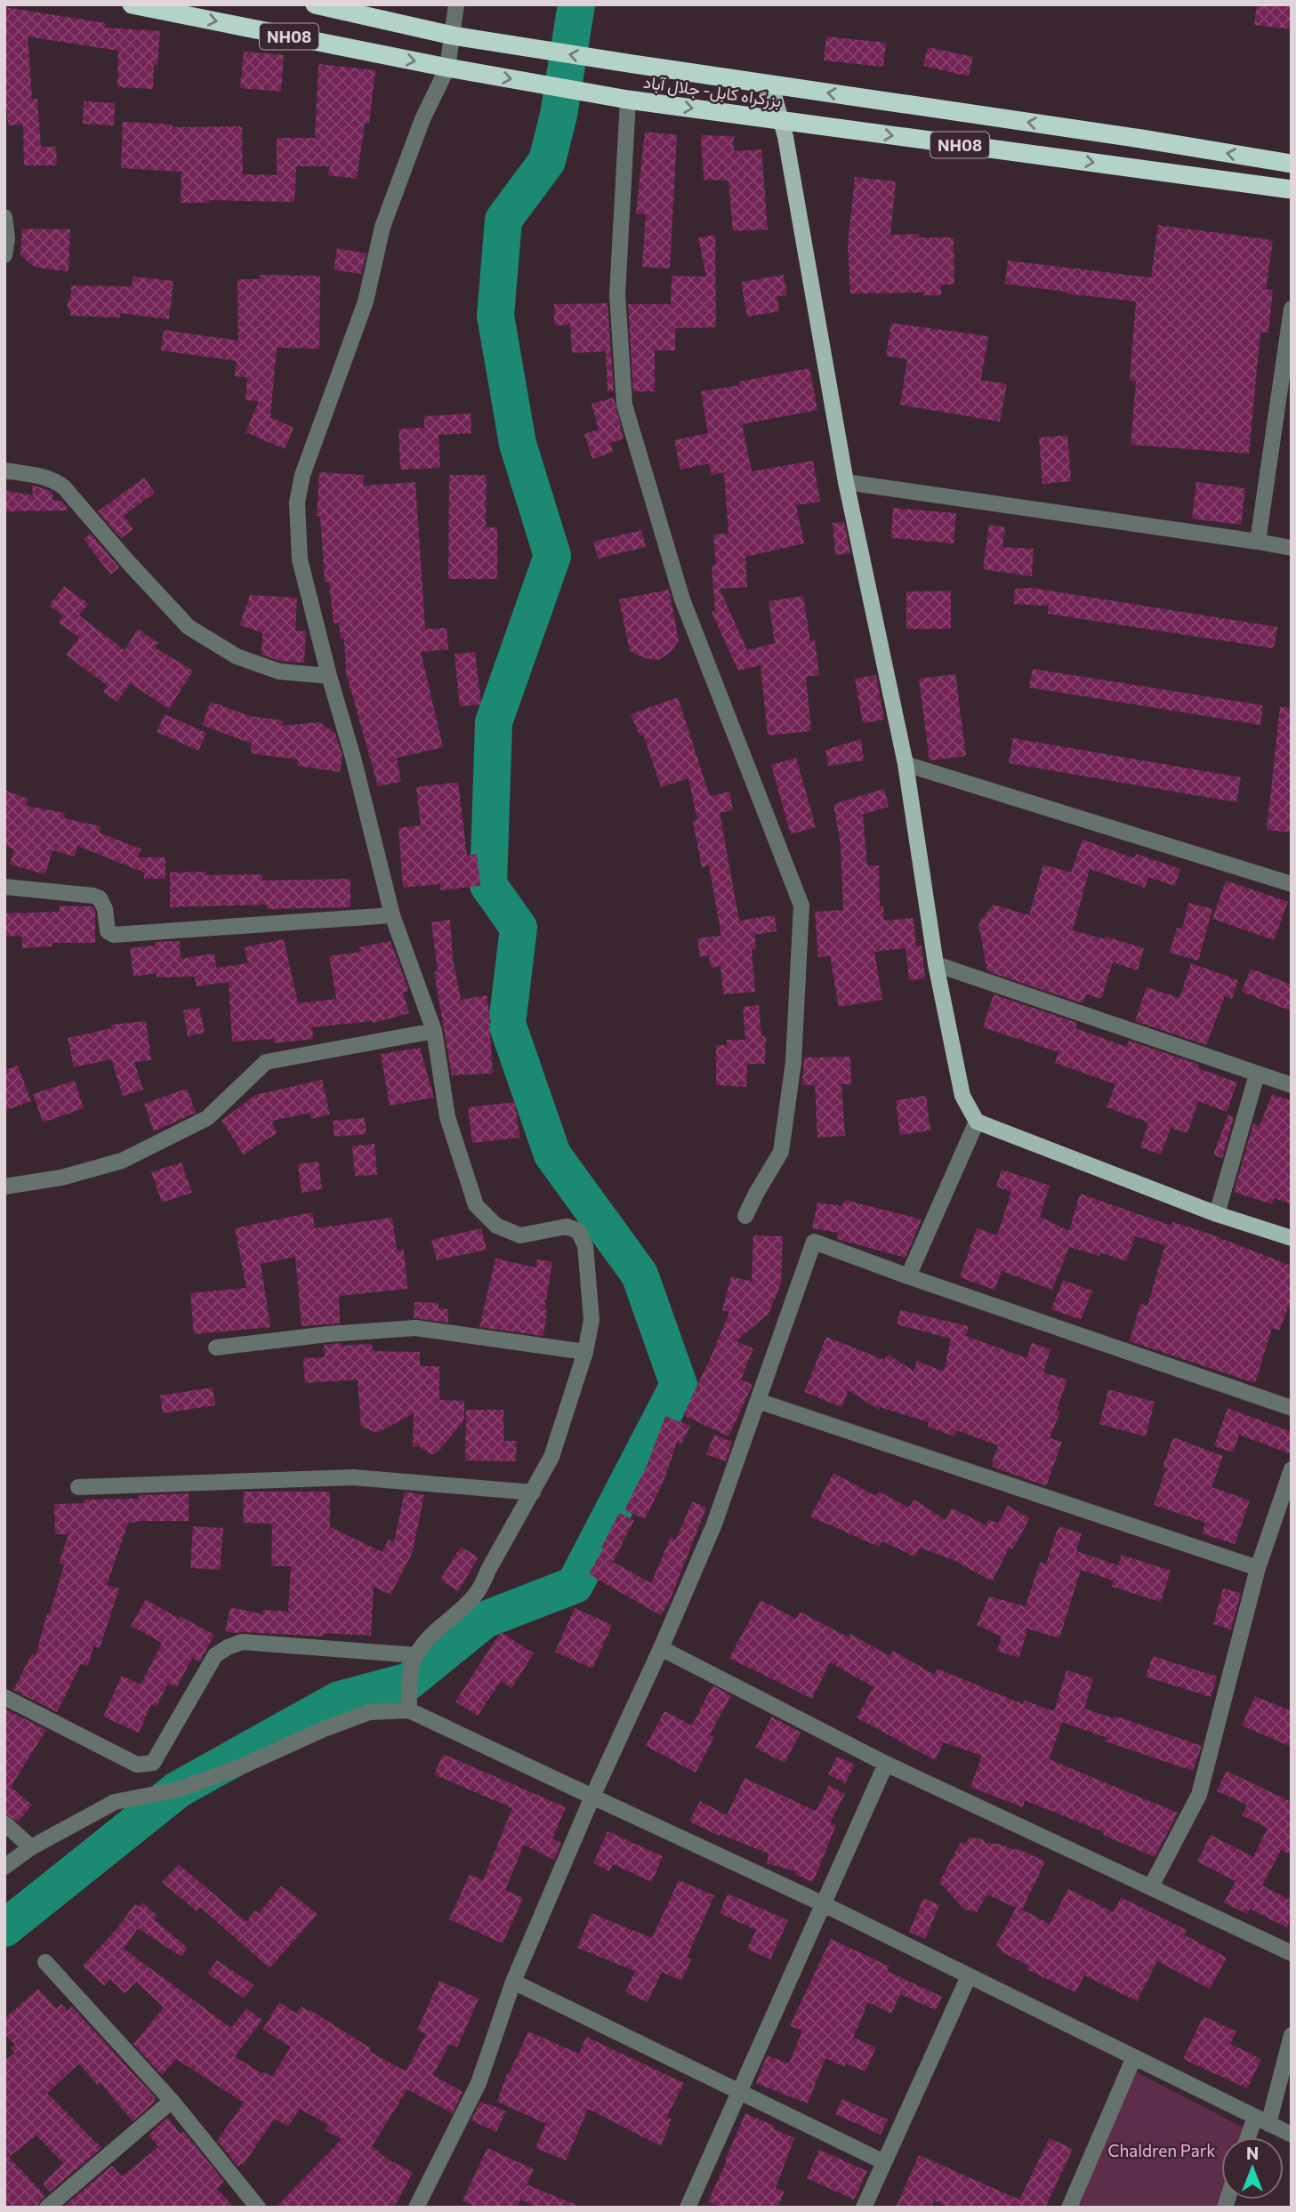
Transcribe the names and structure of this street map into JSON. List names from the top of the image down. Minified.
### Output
{"streets":{"highway":["NH08","بزرگراه کابل- جلال آباد"]},"crossings":[["NH08","بزرگراه کابل- جلال آباد"]],"parks":["Chaldren Park"],"north":"top"}
